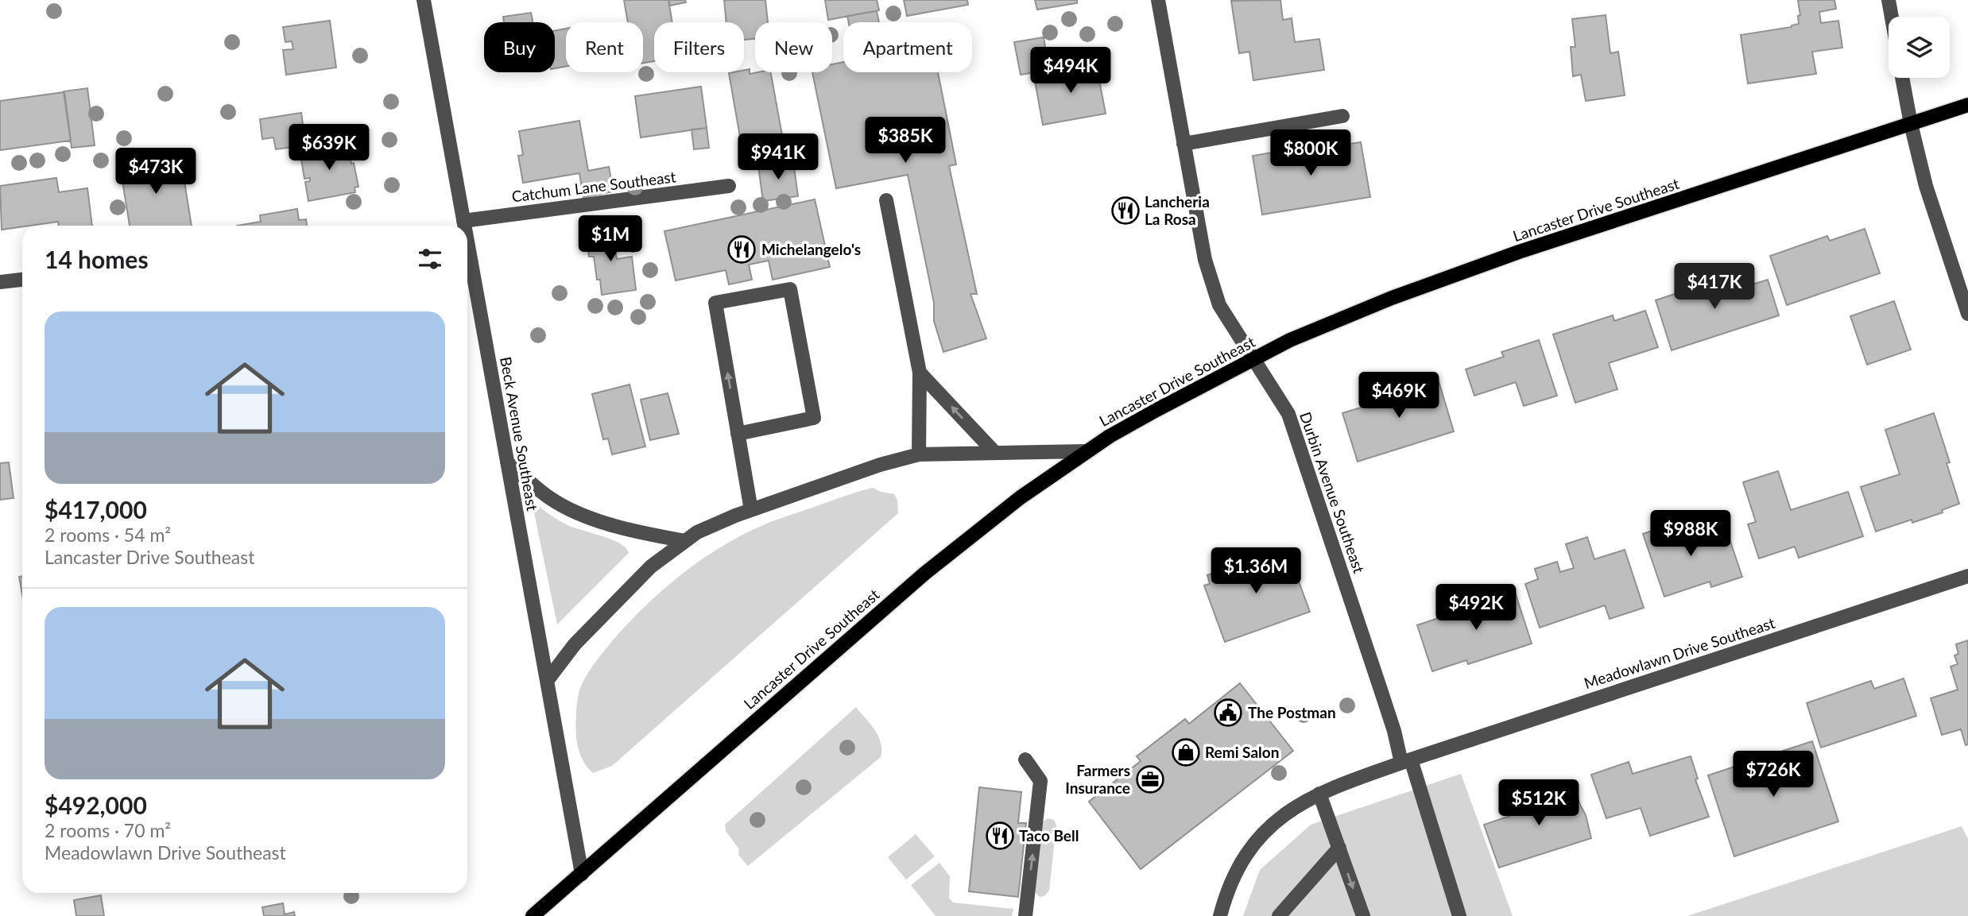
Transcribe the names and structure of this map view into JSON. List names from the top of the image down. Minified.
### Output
{"streets":{"main road":["Lancaster Drive Southeast"],"street":["Catchum Lane Southeast","Beck Avenue Southeast","Durbin Avenue Southeast","Meadowlawn Drive Southeast"]},"crossings":[["Catchum Lane Southeast","Beck Avenue Southeast"],["Lancaster Drive Southeast","Beck Avenue Southeast"],["Lancaster Drive Southeast","Durbin Avenue Southeast"],["Durbin Avenue Southeast","Meadowlawn Drive Southeast"]],"places":{"restaurant":["Lancheria La Rosa","Michelangelo's","Taco Bell"],"public building":["The Postman"],"shop":["Remi Salon"],"office":["Farmers Insurance"]},"page":{"chip":["Buy","Rent","Filters","New","Apartment"],"price":["$494K","$385K","$639K","$800K","$941K","$473K","$1M","$417K","$469K","$988K","$1.36M","$492K","$726K","$512K"],"heading":"14 homes","list":[{"name":"$417,000","note":"2 rooms · 54 m² · Lancaster Drive Southeast"},{"name":"$492,000","note":"2 rooms · 70 m² · Meadowlawn Drive Southeast"}]}}
